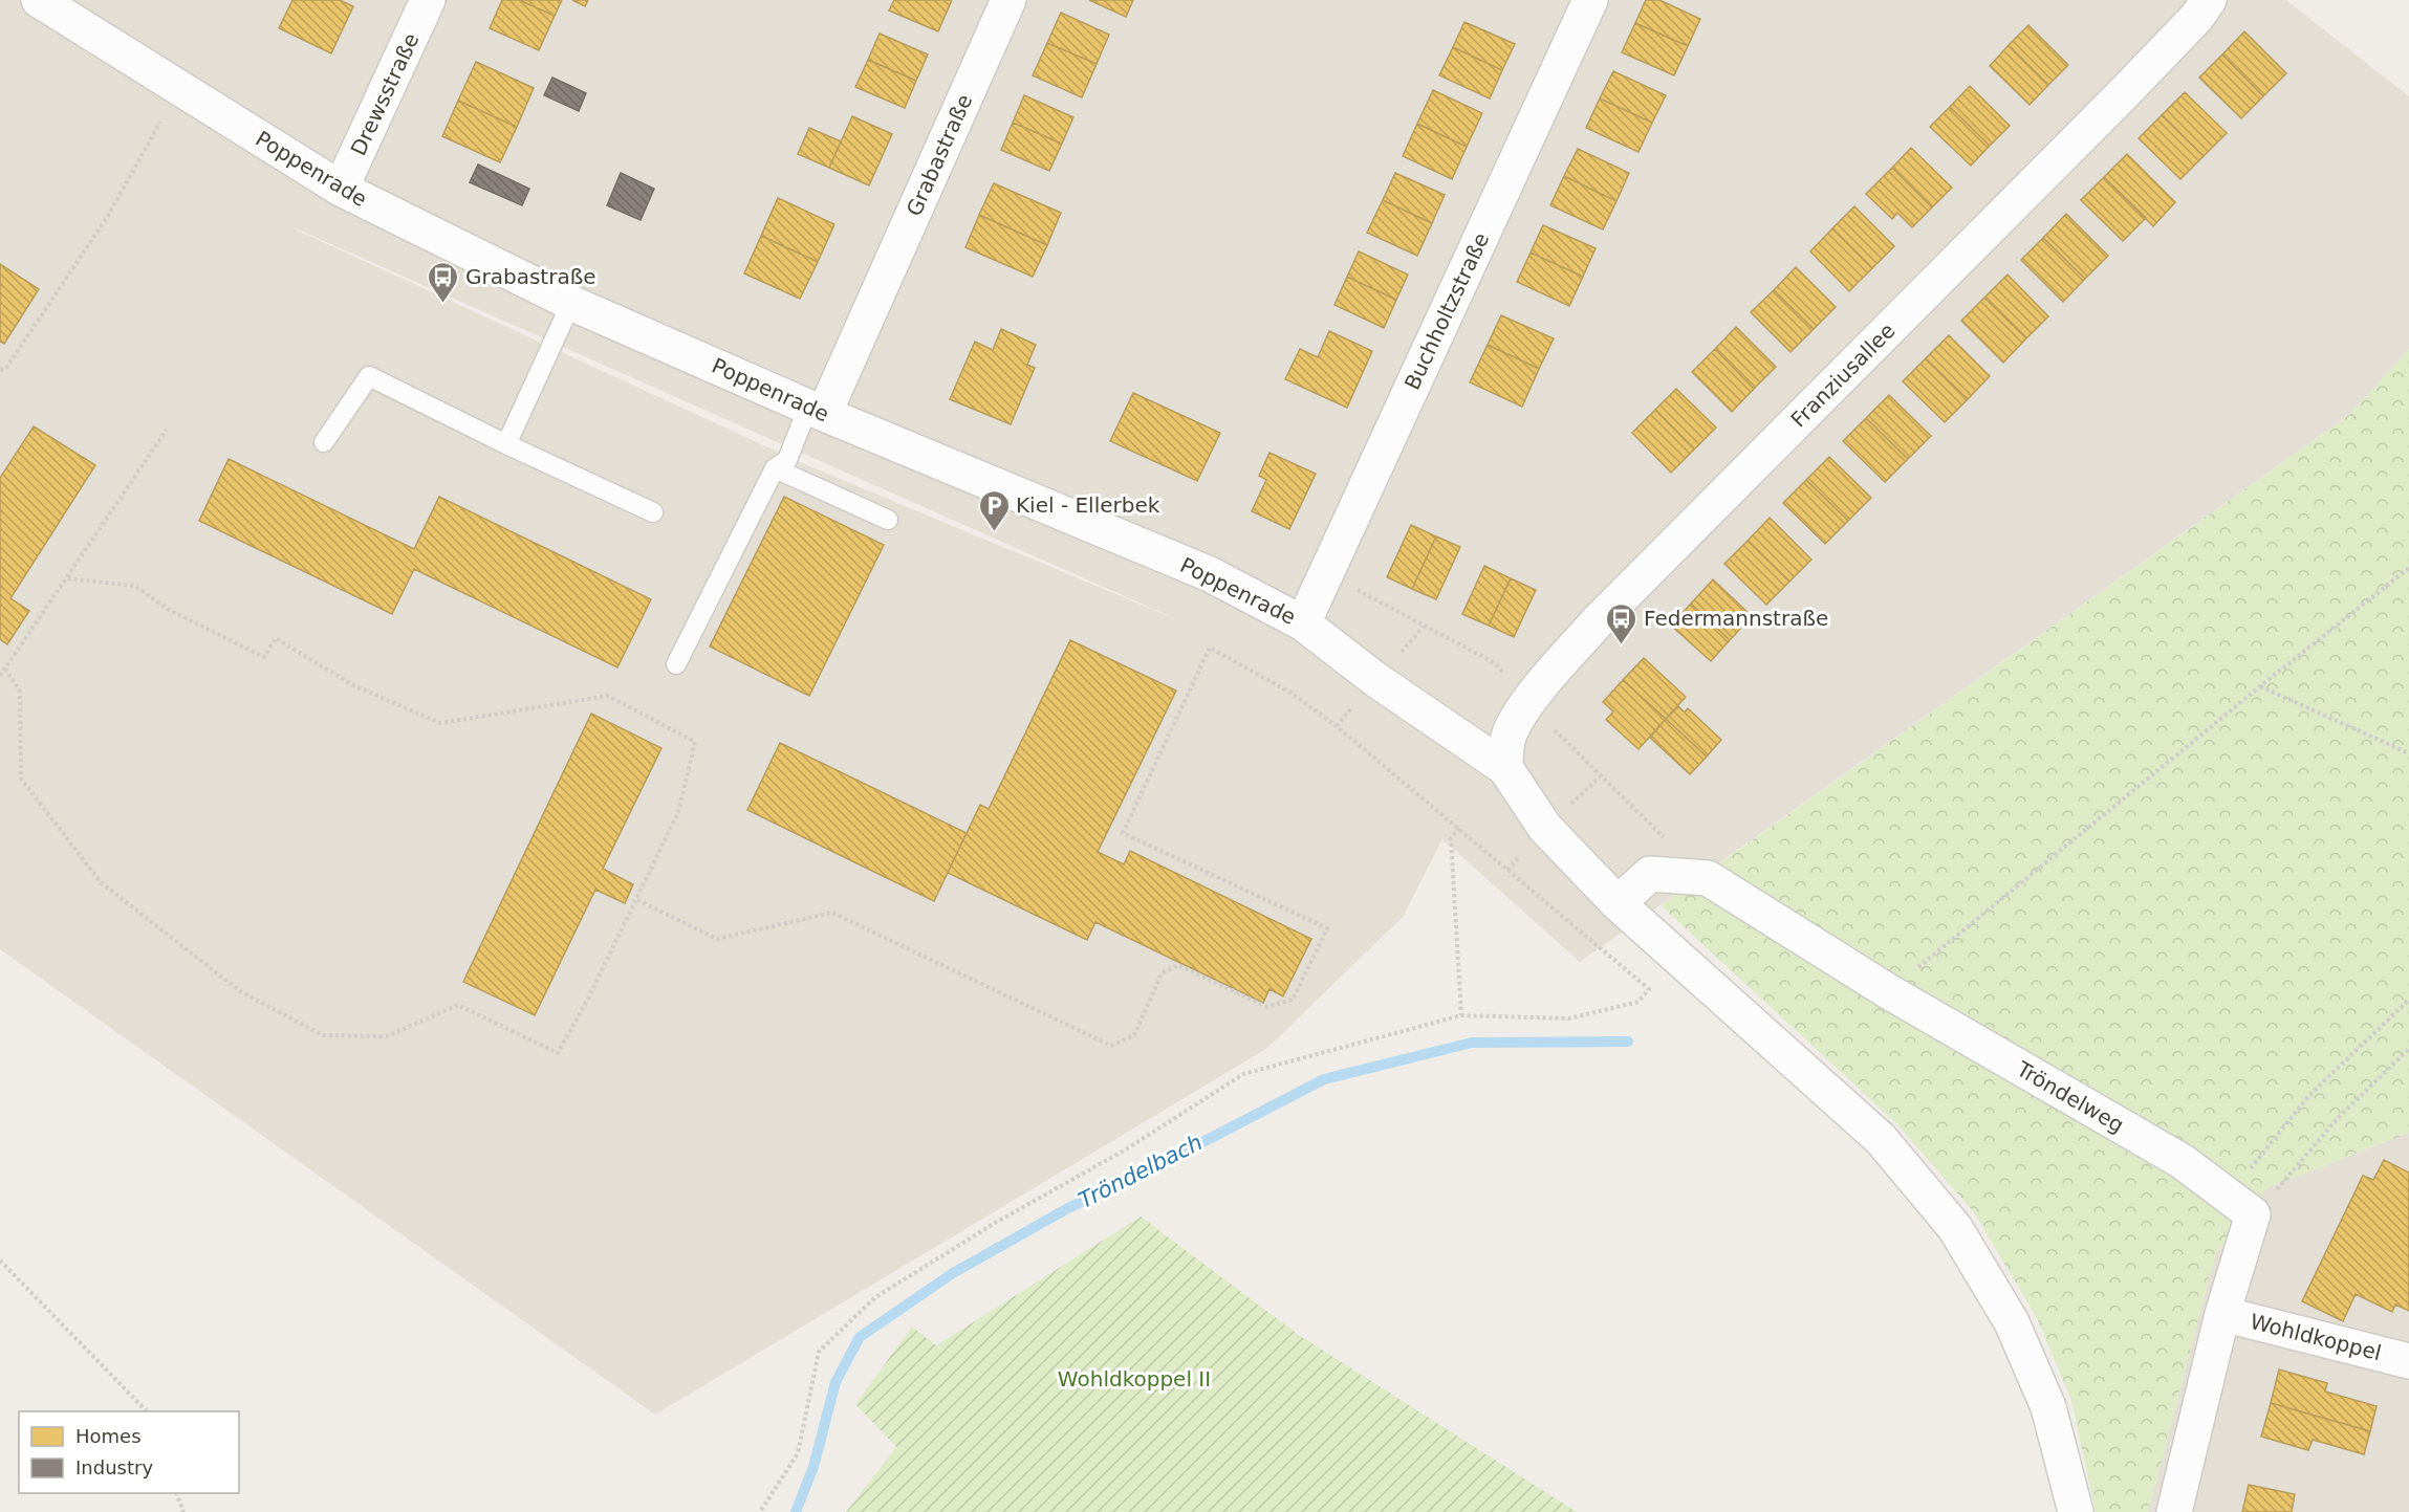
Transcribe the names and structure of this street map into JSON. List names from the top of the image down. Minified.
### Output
{"streets":{"street":["Drewsstraße","Grabastraße","Poppenrade","Buchholtzstraße","Franziusallee","Tröndelweg","Wohldkoppel"]},"crossings":[["Drewsstraße","Poppenrade"],["Grabastraße","Poppenrade"],["Poppenrade","Buchholtzstraße"],["Poppenrade","Franziusallee"]],"water":["Tröndelbach"],"parks":["Wohldkoppel II"],"places":{"bus stop":["Grabastraße","Federmannstraße"],"parking":["Kiel - Ellerbek"]},"legend":["Homes","Industry"]}
